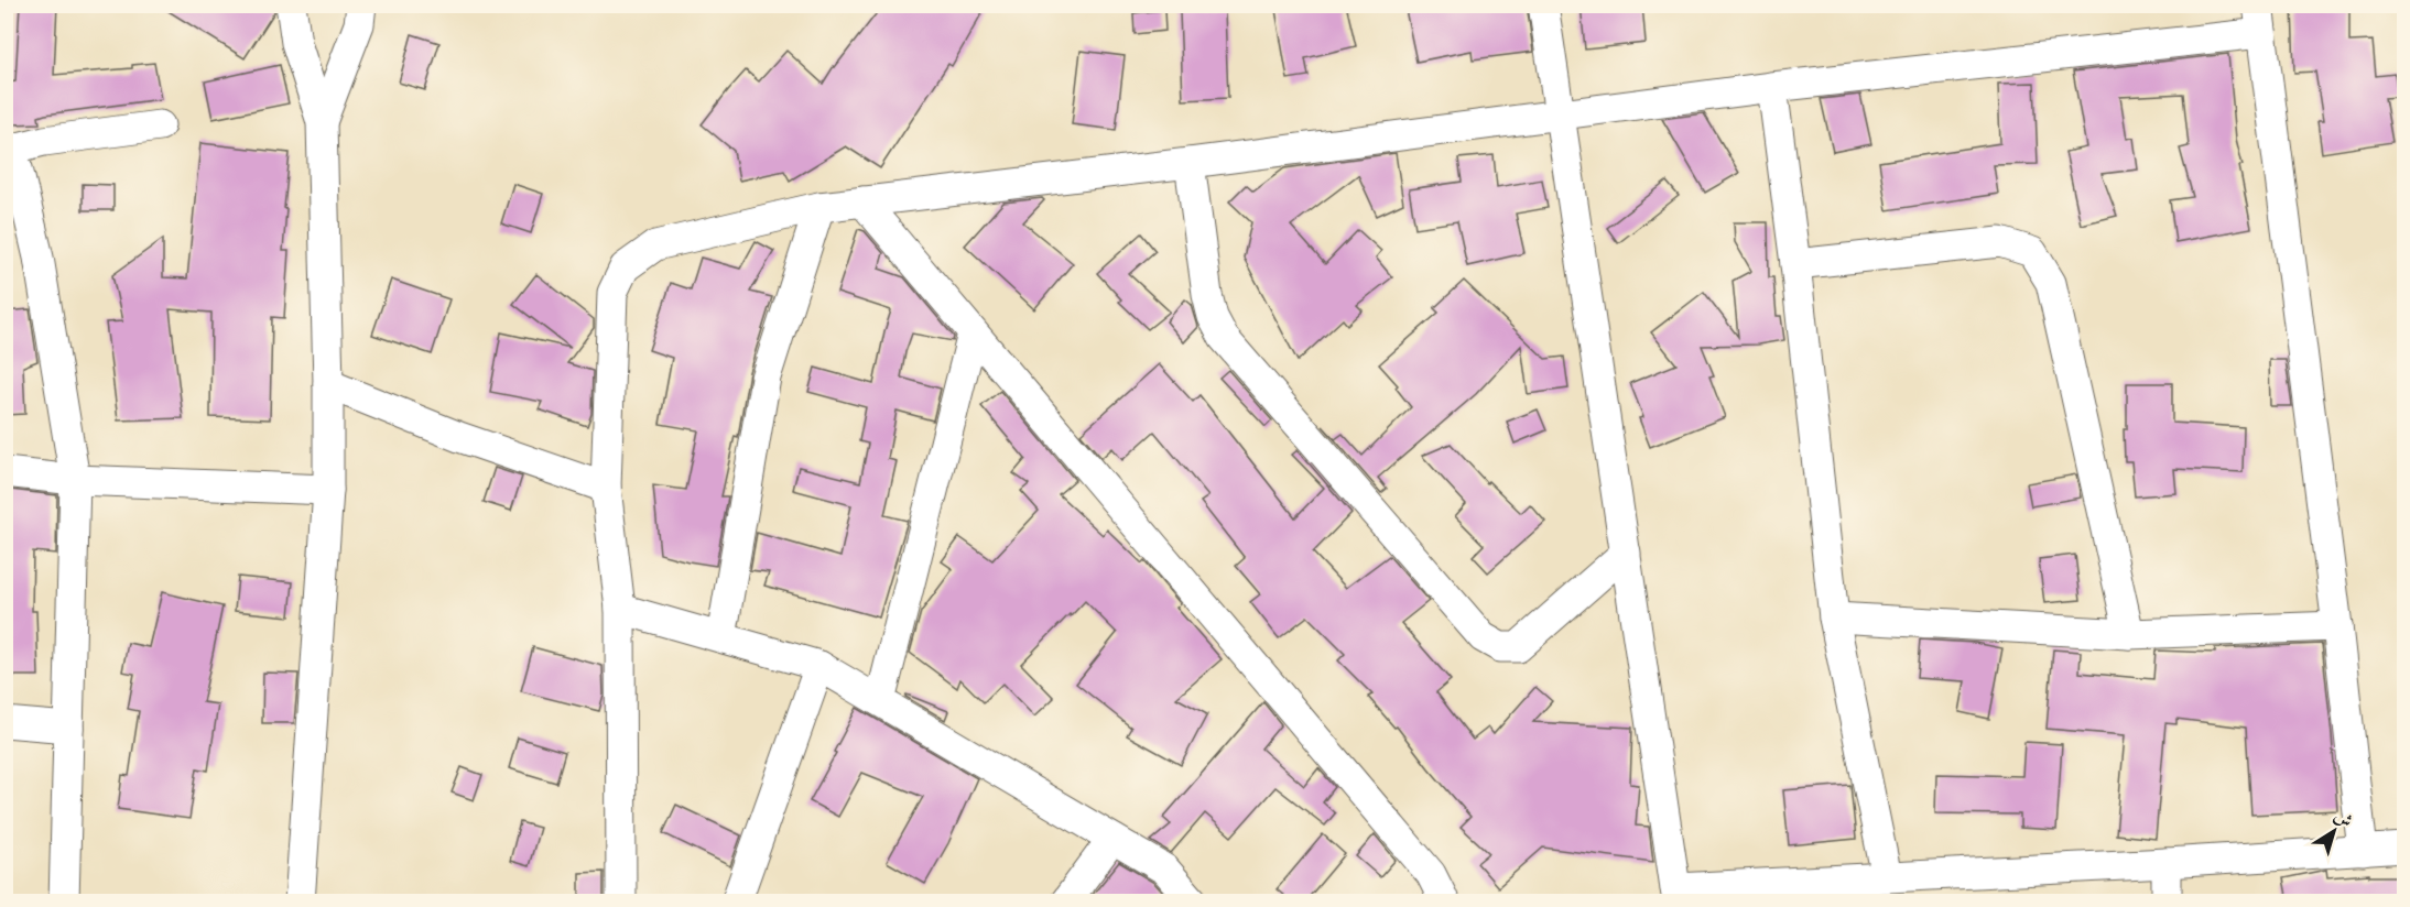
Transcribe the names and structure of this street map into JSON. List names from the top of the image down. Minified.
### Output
{"north":"top right"}
